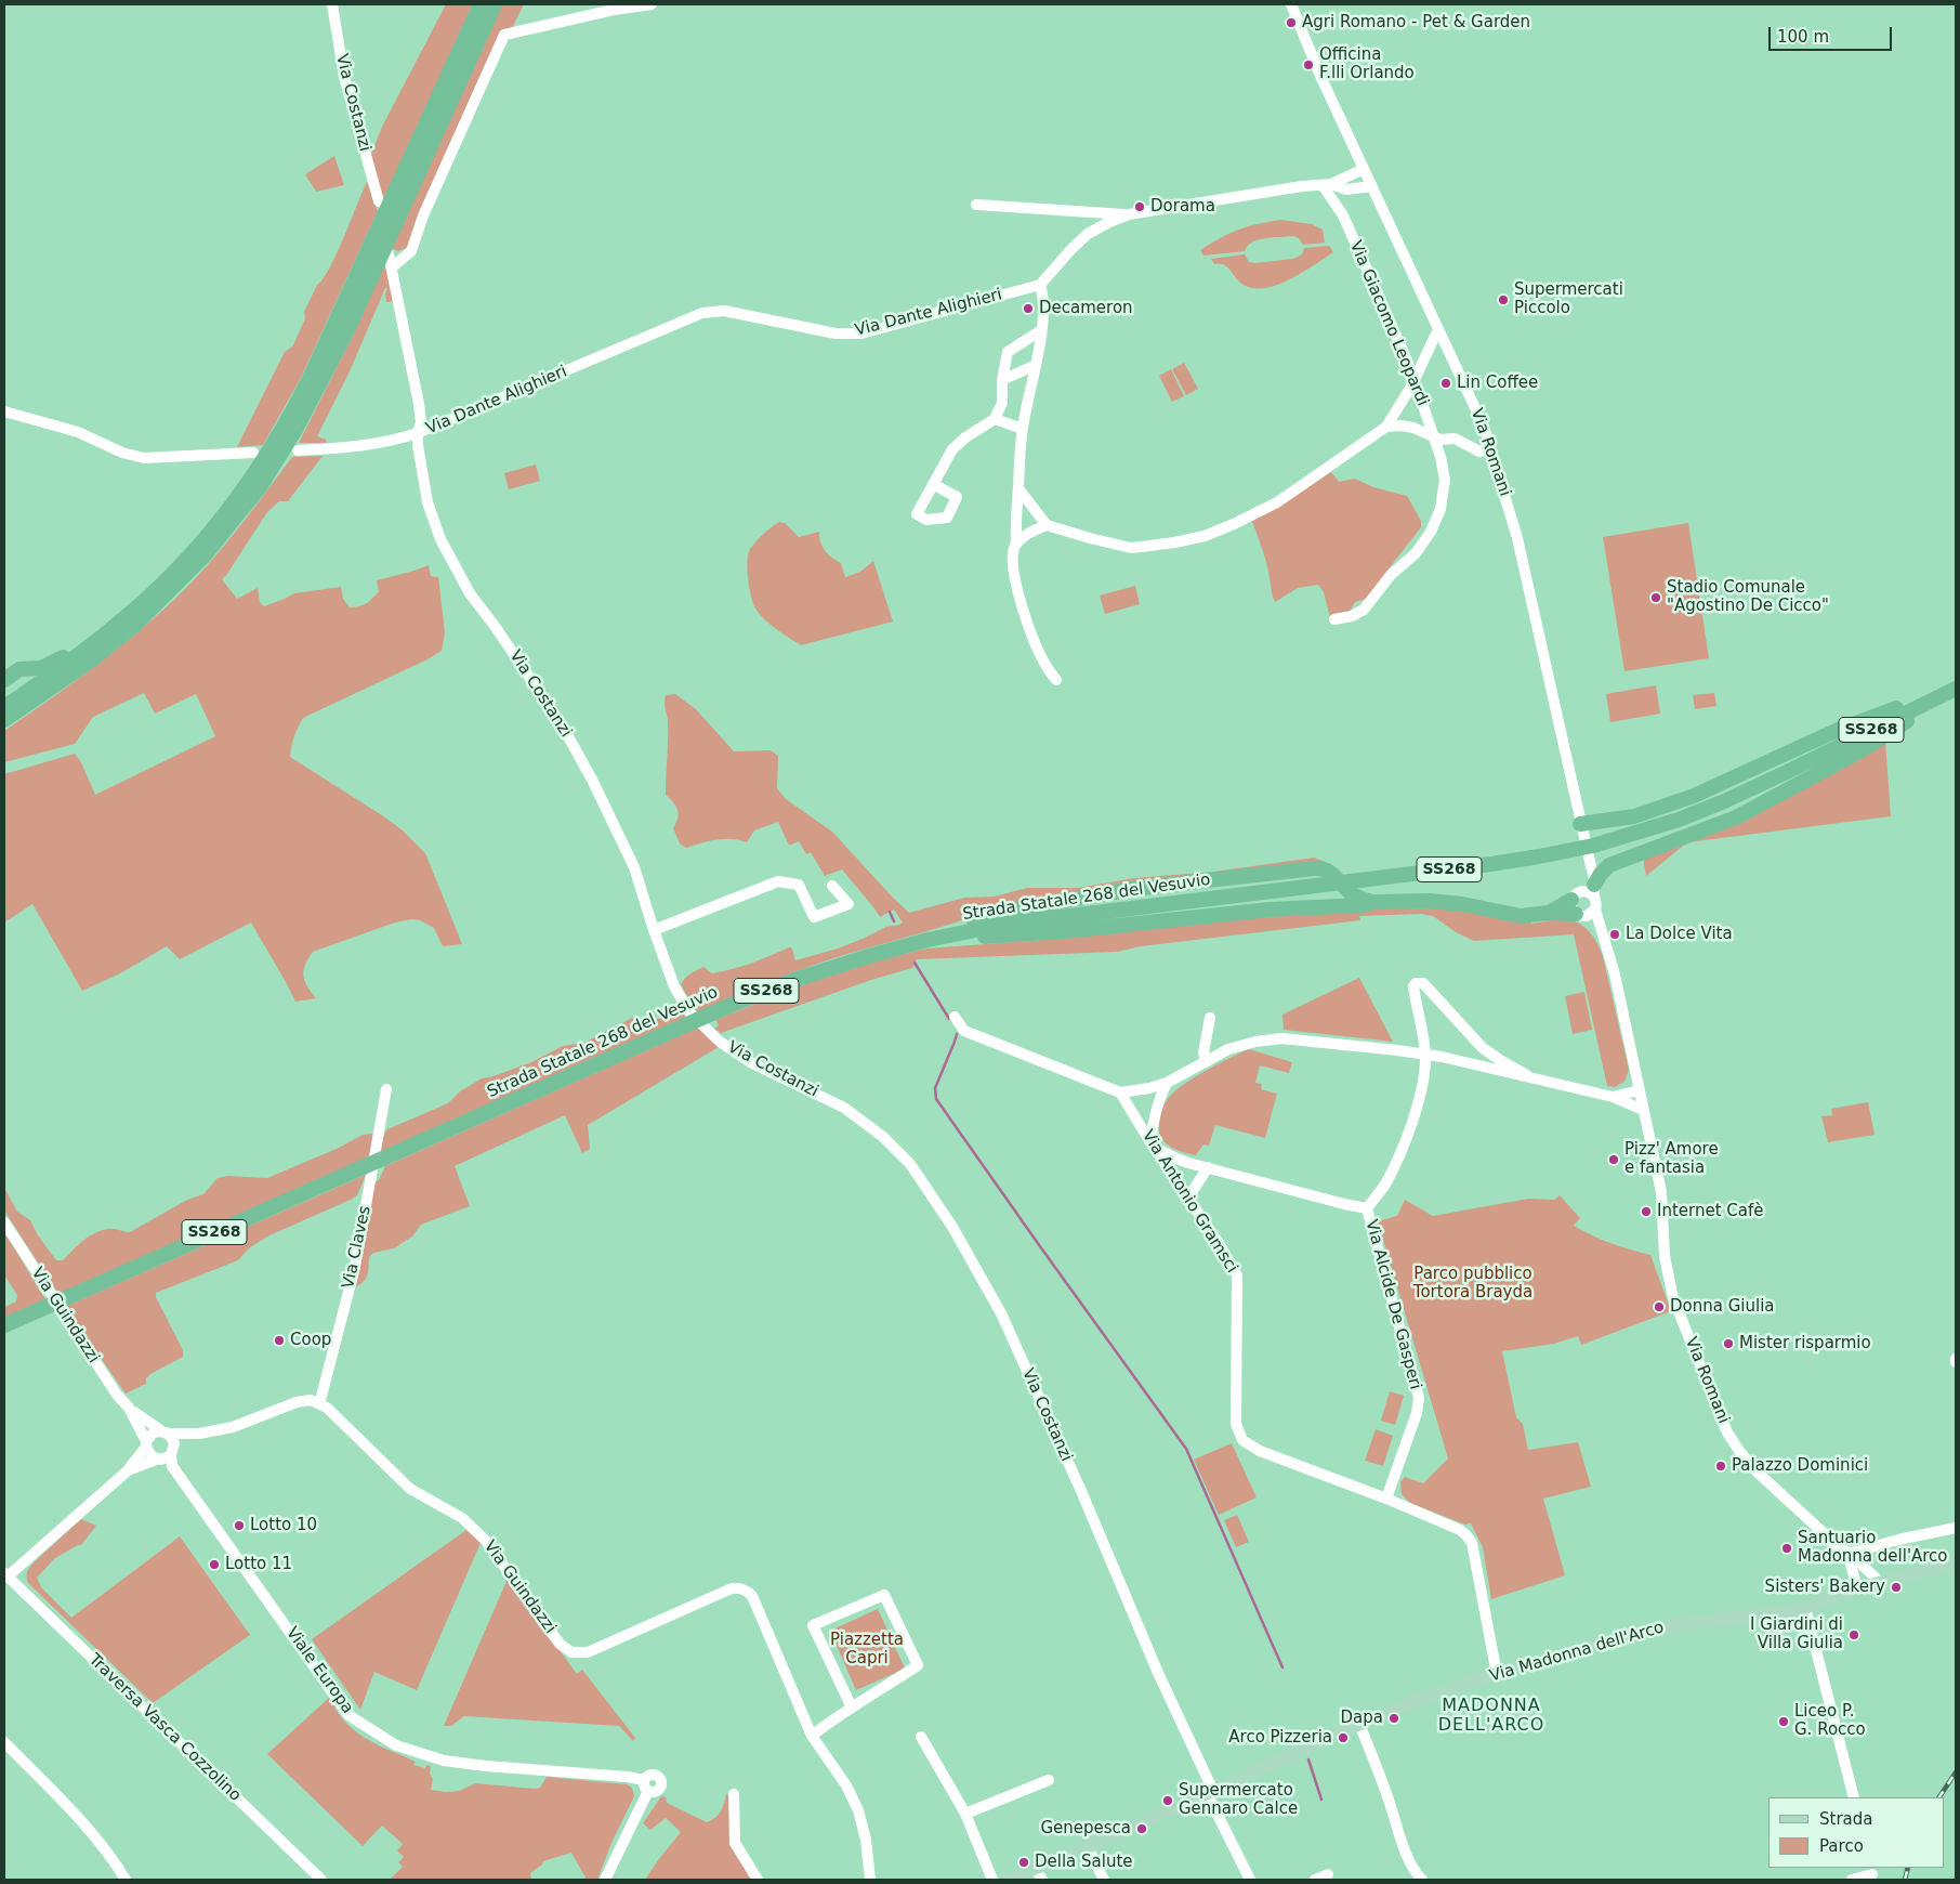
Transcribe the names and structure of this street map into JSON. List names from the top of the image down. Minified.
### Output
{"streets":{"highway":["SS268","Strada Statale 268 del Vesuvio"],"main road":["Via Madonna dell'Arco"],"street":["Via Costanzi","Via Dante Alighieri","Via Giacomo Leopardi","Via Romani","Via Antonio Gramsci","Via Claves","Via Alcide De Gasperi","Via Guindazzi","Viale Europa","Traversa Vasca Cozzolino"]},"crossings":[["Via Costanzi","Via Dante Alighieri"],["Via Costanzi","Via Madonna dell'Arco"],["Via Romani","SS268"],["Via Romani","Via Madonna dell'Arco"],["SS268","Strada Statale 268 del Vesuvio"],["Via Antonio Gramsci","Via Alcide De Gasperi"],["Via Antonio Gramsci","Via Madonna dell'Arco"],["Via Claves","Via Guindazzi"],["Via Guindazzi","Viale Europa"]],"districts":["MADONNA DELL'ARCO"],"parks":["Parco pubblico Tortora Brayda","Piazzetta Capri"],"places":["Agri Romano - Pet & Garden","Officina F.lli Orlando","Dorama","Supermercati Piccolo","Decameron","Lin Coffee","Stadio Comunale \"Agostino De Cicco\"","La Dolce Vita","Pizz' Amore e fantasia","Internet Cafè","Donna Giulia","Coop","Mister risparmio","Palazzo Dominici","Lotto 10","Santuario Madonna dell'Arco","Lotto 11","Sisters' Bakery","I Giardini di Villa Giulia","Dapa","Liceo P. G. Rocco","Arco Pizzeria","Supermercato Gennaro Calce","Genepesca","Della Salute"],"legend":["Strada","Parco"],"scale_bar":"100 m"}
